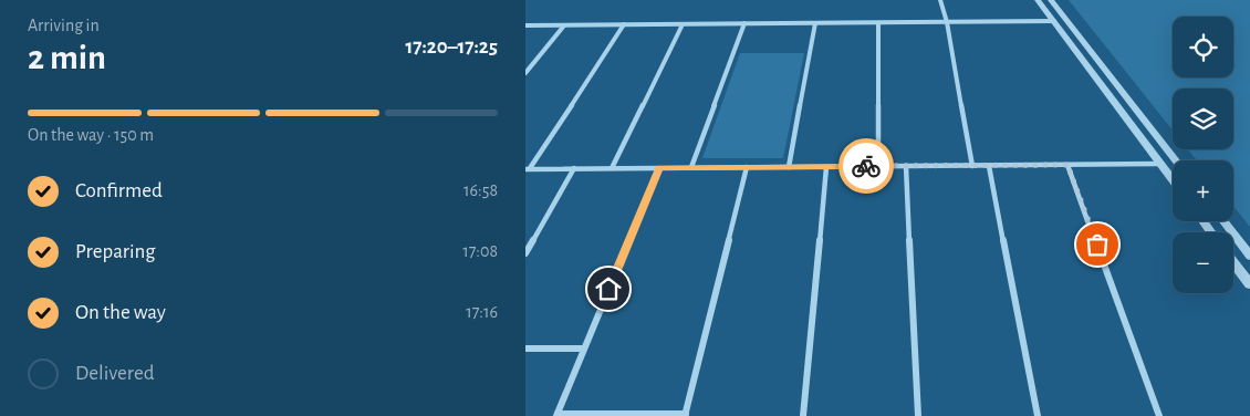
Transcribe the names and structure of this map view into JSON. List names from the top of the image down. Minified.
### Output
{"page":{"heading":["2 min","Arriving in","17:20–17:25"],"map_buttons":["+","−"],"bar":"On the way · 150 m","list":[["Confirmed","16:58"],["Preparing","17:08"],["On the way","17:16"],"Delivered"]}}
